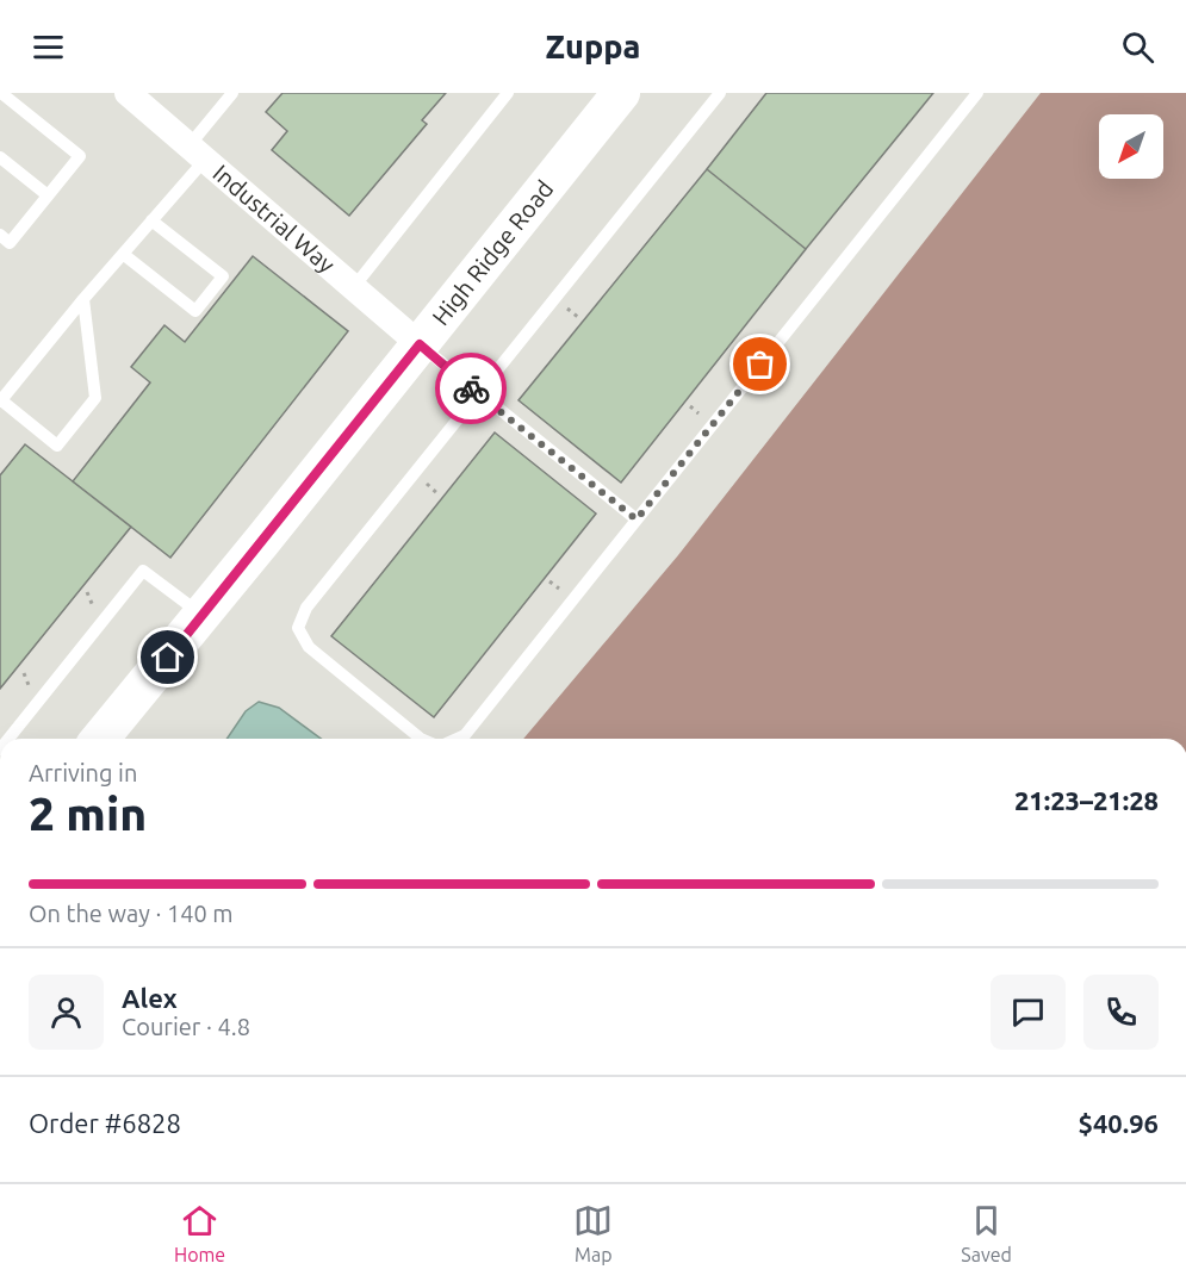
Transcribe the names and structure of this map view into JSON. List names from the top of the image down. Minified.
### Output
{"streets":{"street":["Industrial Way","High Ridge Road"]},"crossings":[["Industrial Way","High Ridge Road"]],"north":"bottom left","page":{"header":"Zuppa","heading":["2 min","Arriving in","21:23–21:28"],"panel":["Alex","Courier · 4.8","Order #6828","$40.96"],"bar":"On the way · 140 m","tabs":["Home","Map","Saved"]}}
